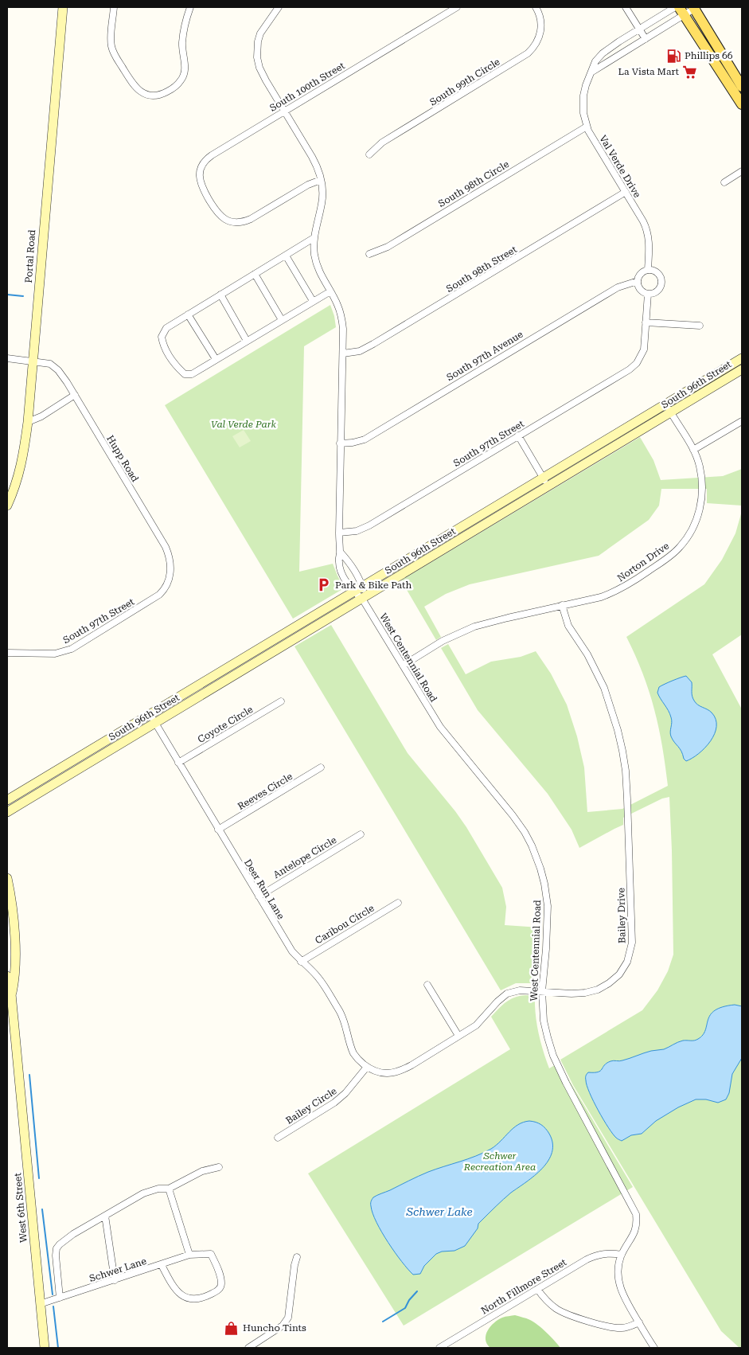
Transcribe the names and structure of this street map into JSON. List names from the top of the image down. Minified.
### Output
{"streets":{"main road":["Portal Road","South 96th Street","West 6th Street"],"street":["South 99th Circle","South 100th Street","Val Verde Drive","South 98th Circle","South 98th Street","South 97th Avenue","South 97th Street","Hupp Road","Norton Drive","West Centennial Road","Coyote Circle","Reeves Circle","Antelope Circle","Deer Run Lane","Bailey Drive","Caribou Circle","Bailey Circle","Schwer Lane","North Fillmore Street"]},"crossings":[["South 100th Street","West Centennial Road"],["Val Verde Drive","South 98th Circle"],["Val Verde Drive","South 98th Street"],["Val Verde Drive","South 97th Avenue"],["Portal Road","Hupp Road"],["South 98th Street","West Centennial Road"],["South 97th Avenue","West Centennial Road"],["South 96th Street","Norton Drive"],["South 96th Street","West Centennial Road"],["South 96th Street","Deer Run Lane"],["South 97th Street","Hupp Road"],["South 97th Street","West Centennial Road"],["Norton Drive","West Centennial Road"],["Norton Drive","Bailey Drive"],["West Centennial Road","Bailey Drive"],["West Centennial Road","North Fillmore Street"],["Coyote Circle","Deer Run Lane"],["Reeves Circle","Deer Run Lane"],["Antelope Circle","Deer Run Lane"],["Deer Run Lane","Bailey Drive"],["Deer Run Lane","Caribou Circle"],["Deer Run Lane","Bailey Circle"],["Bailey Drive","Bailey Circle"],["West 6th Street","Schwer Lane"]],"water":["Schwer Lake"],"parks":["Val Verde Park","Schwer Recreation Area"],"places":{"fuel station":["Phillips 66"],"supermarket":["La Vista Mart"],"parking":["Park & Bike Path"],"shop":["Huncho Tints"]}}
